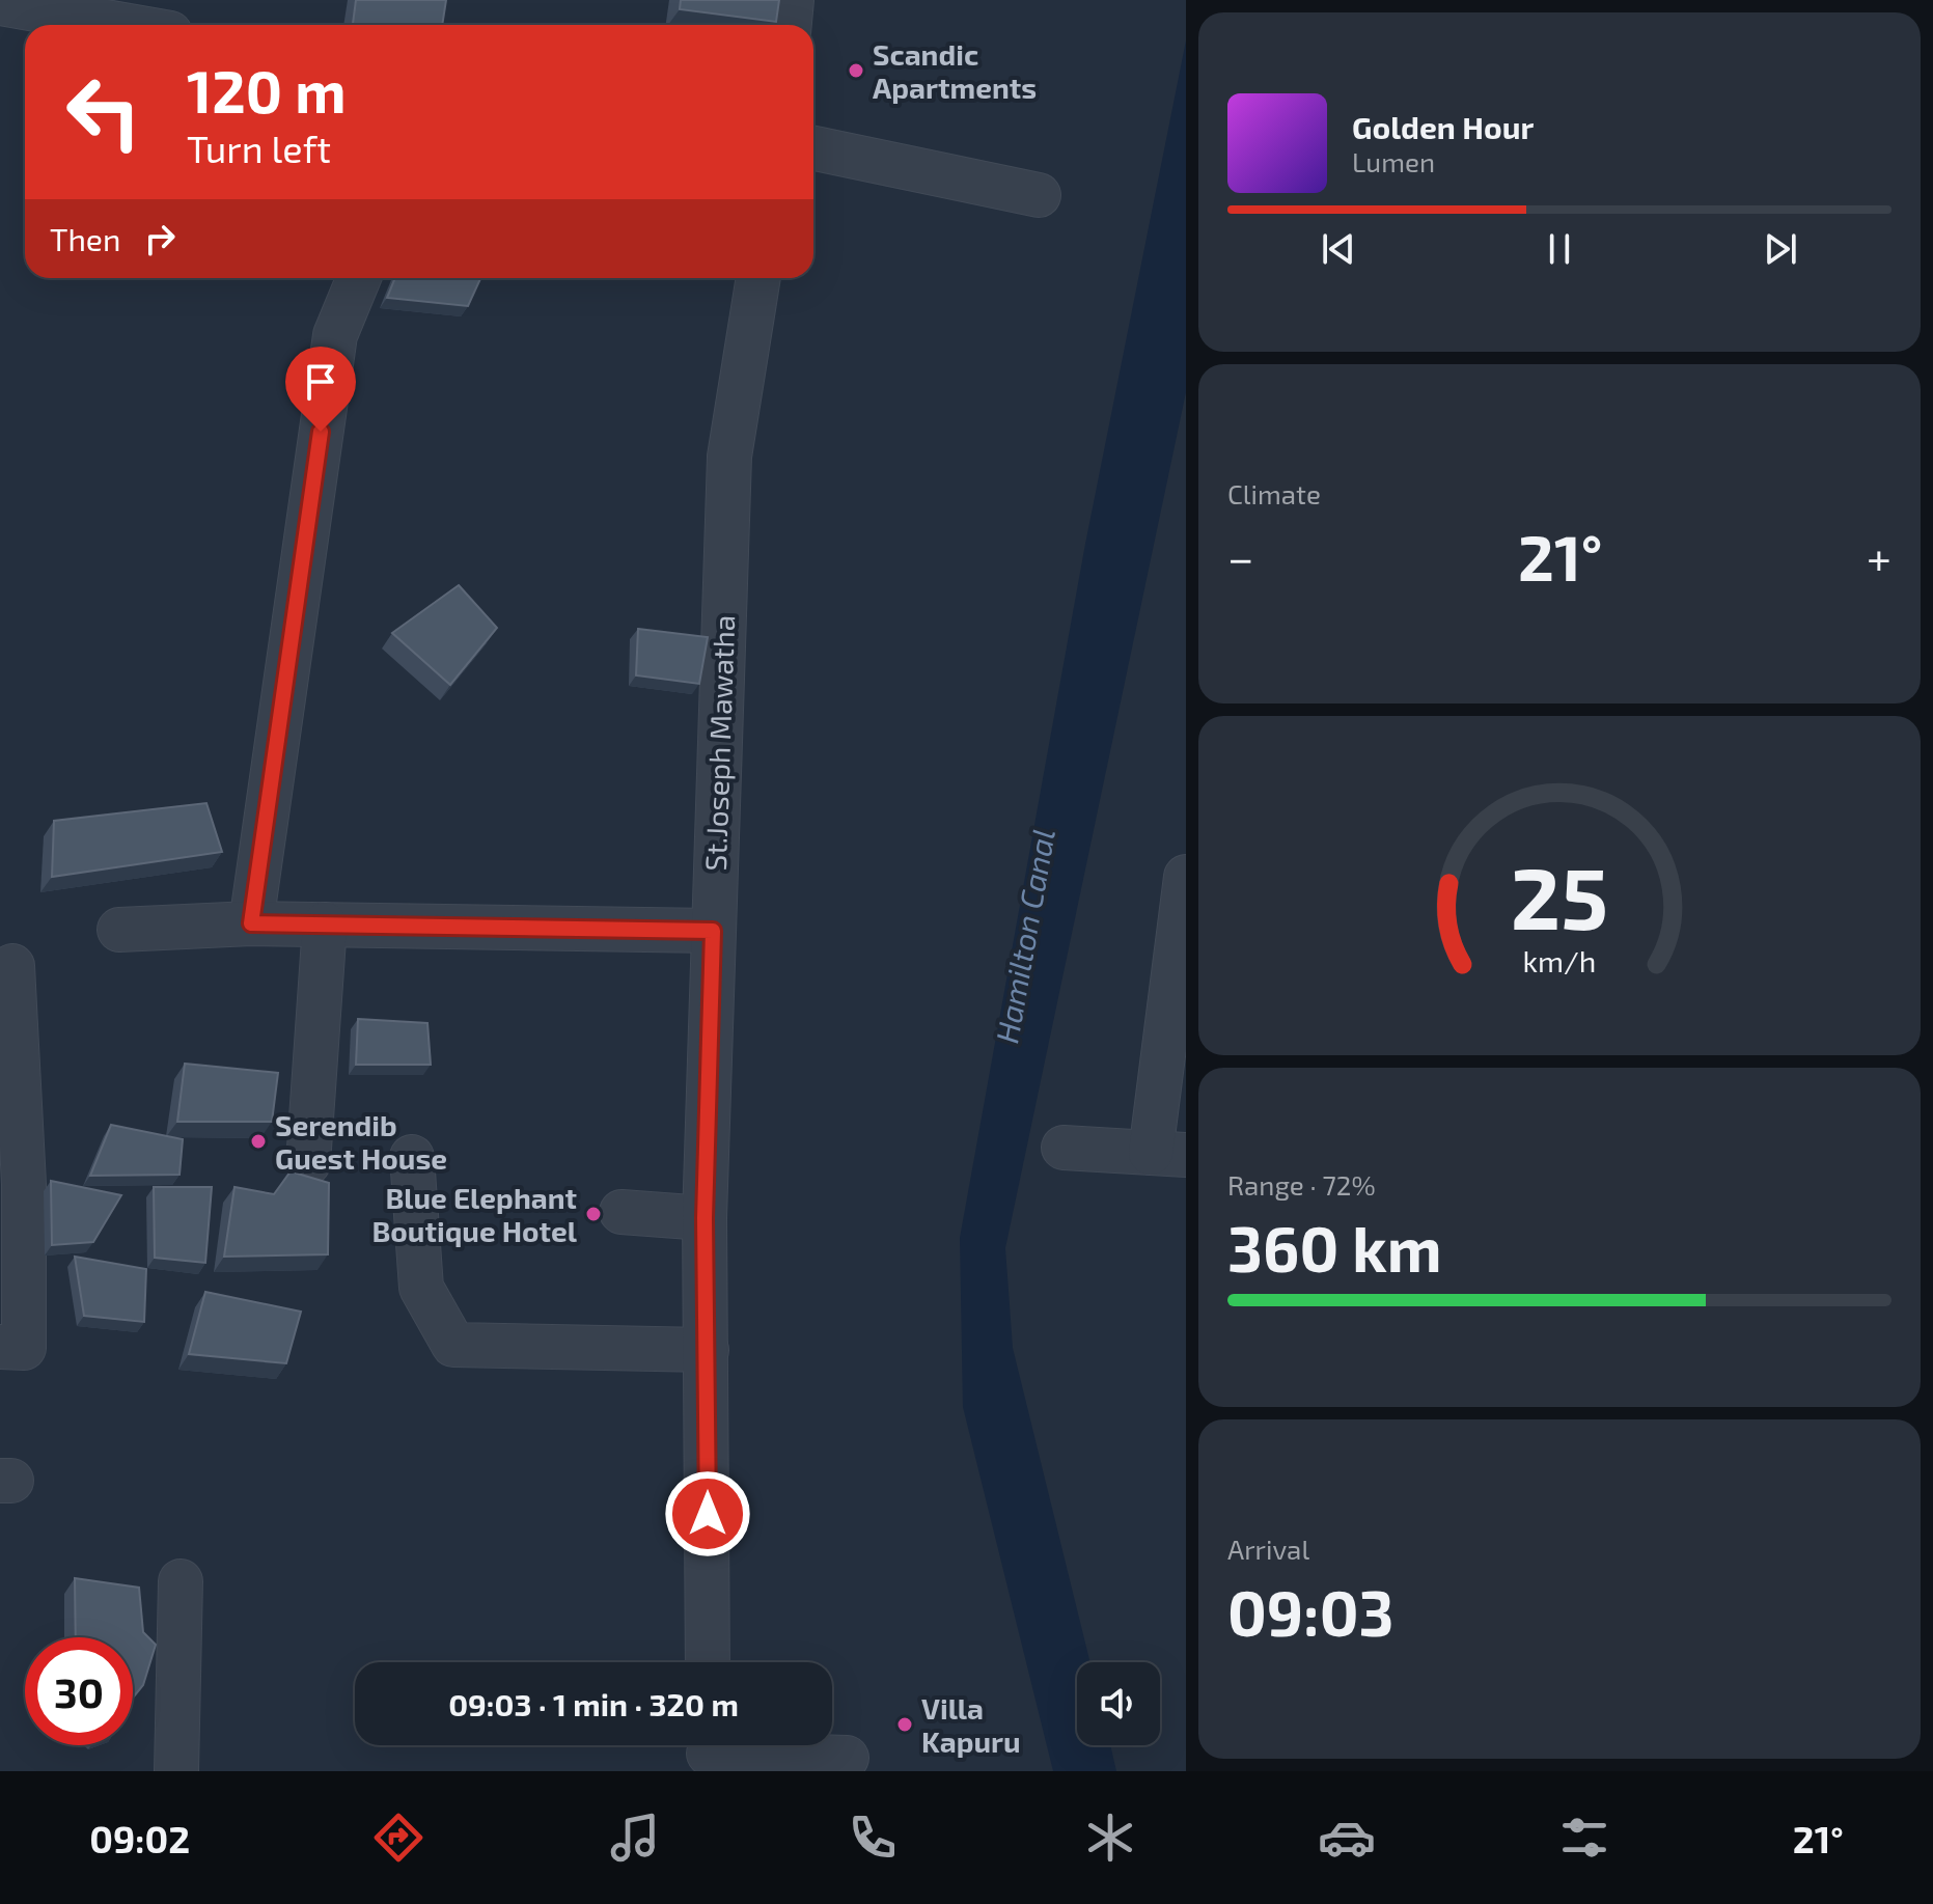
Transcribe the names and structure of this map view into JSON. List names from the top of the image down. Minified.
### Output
{"streets":{"street":["St.Joseph Mawatha"]},"water":["Hamilton Canal"],"places":["Scandic Apartments","Serendib Guest House","Blue Elephant Boutique Hotel","Villa Kapuru"],"page":{"turn":["120 m","Turn left"],"song":["Golden Hour","Lumen"],"then":"Then","tile":["Climate",["Range · 72%","360 km"],["Arrival","09:03"]],"heat":["−","21°","+"],"limit":"30","trip":"09:03 · 1 min · 320 m","tabs":["09:02","21°"],"gauge":["25","km/h"]}}
